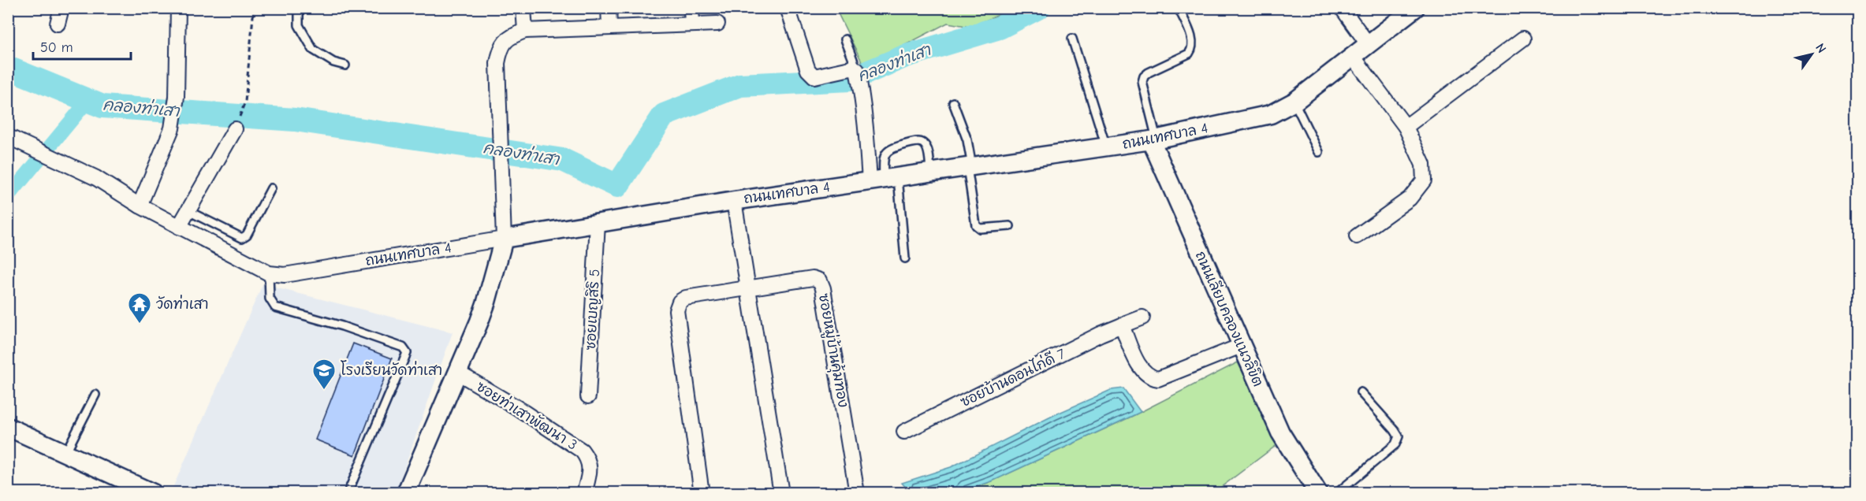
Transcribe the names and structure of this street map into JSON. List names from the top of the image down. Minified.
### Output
{"streets":{"street":["ถนนเทศบาล 4","ซอยเบญสิริ 5","ถนนเลียบคลองแนวลิขิต","ซอยหมู่บ้านคุ้มทอง","ซอยบ้านดอนไก่ดี 7","ซอยท่าเสาพัฒนา 3"]},"crossings":[["ถนนเทศบาล 4","ซอยเบญสิริ 5"],["ถนนเทศบาล 4","ถนนเลียบคลองแนวลิขิต"]],"water":["คลองท่าเสา"],"places":{"temple":["วัดท่าเสา"],"school or university":["โรงเรียนวัดท่าเสา"]},"scale_bar":"50 m","north":"top right"}
